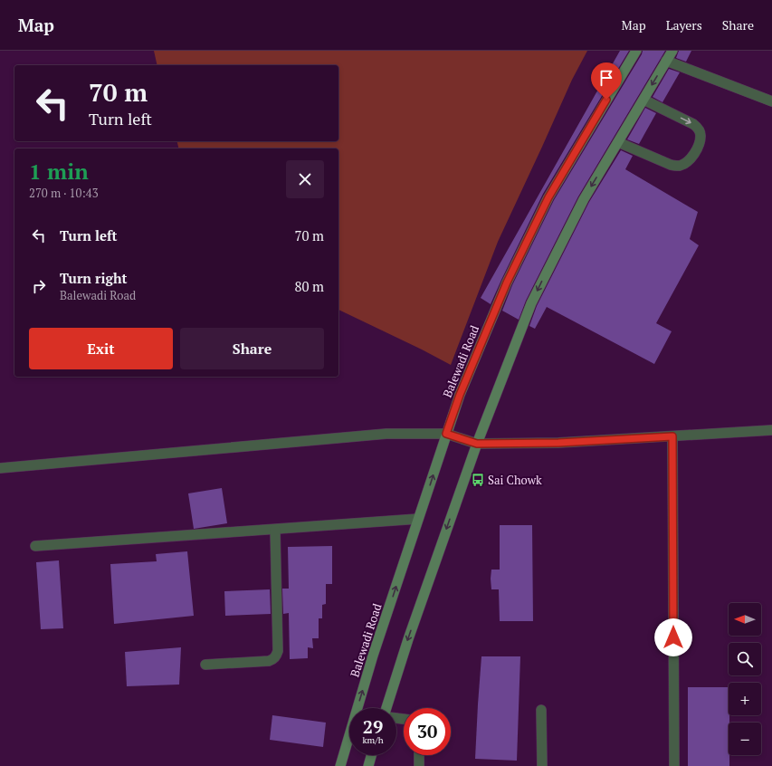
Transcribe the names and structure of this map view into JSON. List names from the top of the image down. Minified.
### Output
{"streets":{"main road":["Balewadi Road"]},"places":{"bus stop":["Sai Chowk"]},"north":"left","page":{"header":"Map","nav":["Map","Layers","Share"],"turn":["70 m","Turn left"],"heading":["1 min","270 m · 10:43"],"list":[{"name":"Turn left","value":"70 m"},{"name":"Turn right","note":"Balewadi Road","value":"80 m"}],"buttons":["Exit","Share"],"map_buttons":["+","−"],"speed":"29 km/h","limit":"30"}}
